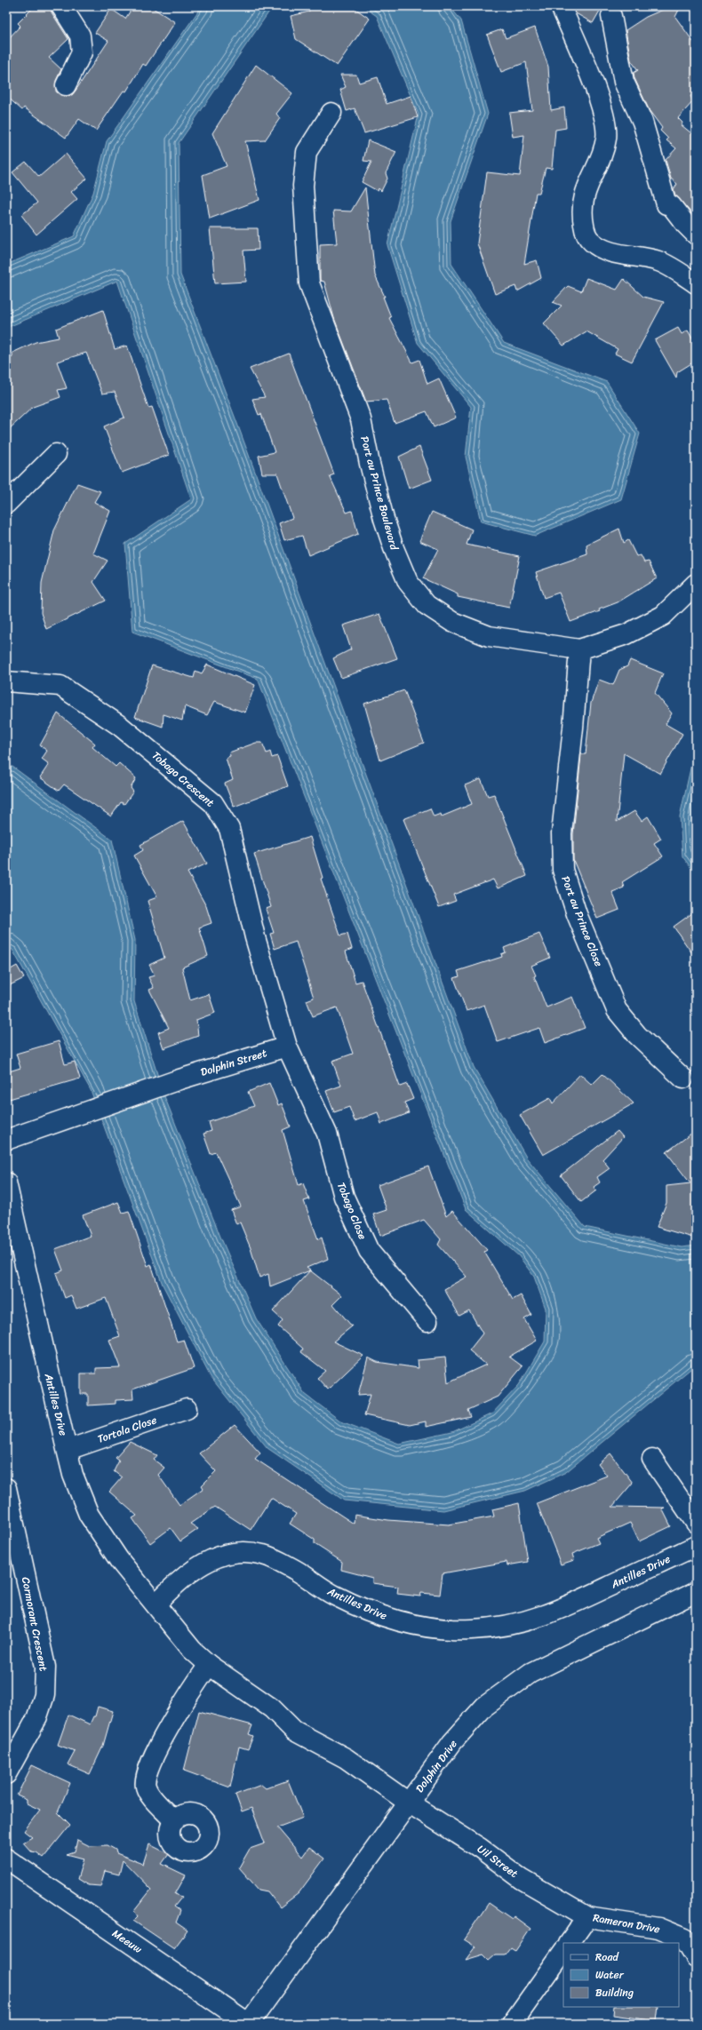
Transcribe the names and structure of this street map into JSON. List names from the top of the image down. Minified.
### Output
{"streets":{"street":["Port au Prince Boulevard","Tobago Crescent","Port au Prince Close","Dolphin Street","Tobago Close","Antilles Drive","Tortola Close","Cormorant Crescent","Dolphin Drive","Uil Street","Rameron Drive","Meeuw"]},"crossings":[["Port au Prince Boulevard","Port au Prince Close"],["Tobago Crescent","Dolphin Street"],["Tobago Crescent","Tobago Close"],["Dolphin Street","Tobago Close"],["Antilles Drive","Tortola Close"],["Antilles Drive","Uil Street"],["Dolphin Drive","Uil Street"],["Dolphin Drive","Meeuw"],["Uil Street","Rameron Drive"]],"legend":["Road","Water","Building"]}
